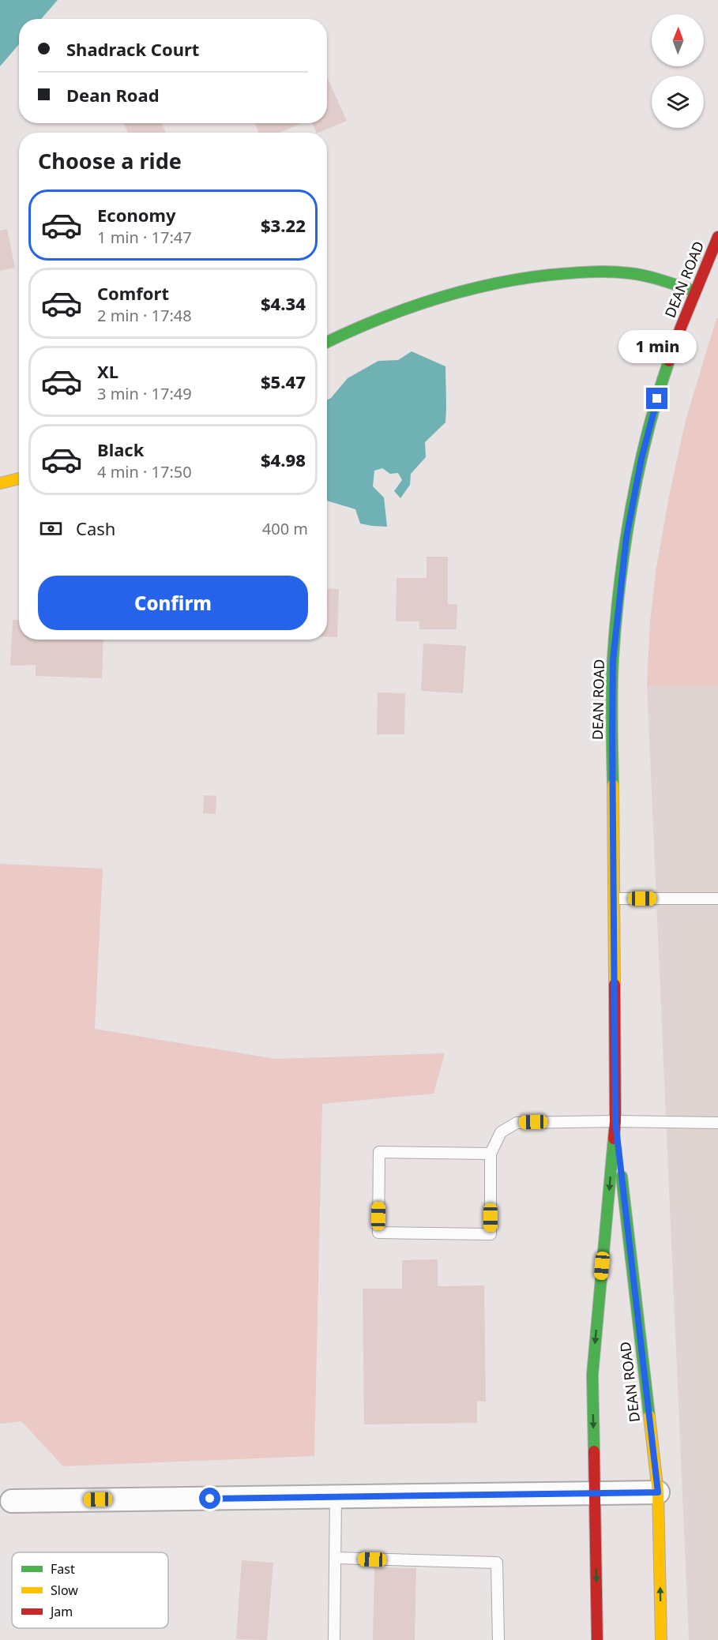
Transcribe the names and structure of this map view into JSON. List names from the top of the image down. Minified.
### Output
{"streets":{"main road":["DEAN ROAD"]},"legend":["Fast","Slow","Jam"],"north":"top","page":{"banner":["Shadrack Court","Dean Road"],"heading":"Choose a ride","list":[{"name":"Economy","note":"1 min · 17:47","value":"$3.22"},{"name":"Comfort","note":"2 min · 17:48","value":"$4.34"},{"name":"XL","note":"3 min · 17:49","value":"$5.47"},{"name":"Black","note":"4 min · 17:50","value":"$4.98"}],"bubble":"1 min","pay":["Cash","400 m"],"buttons":"Confirm"}}
